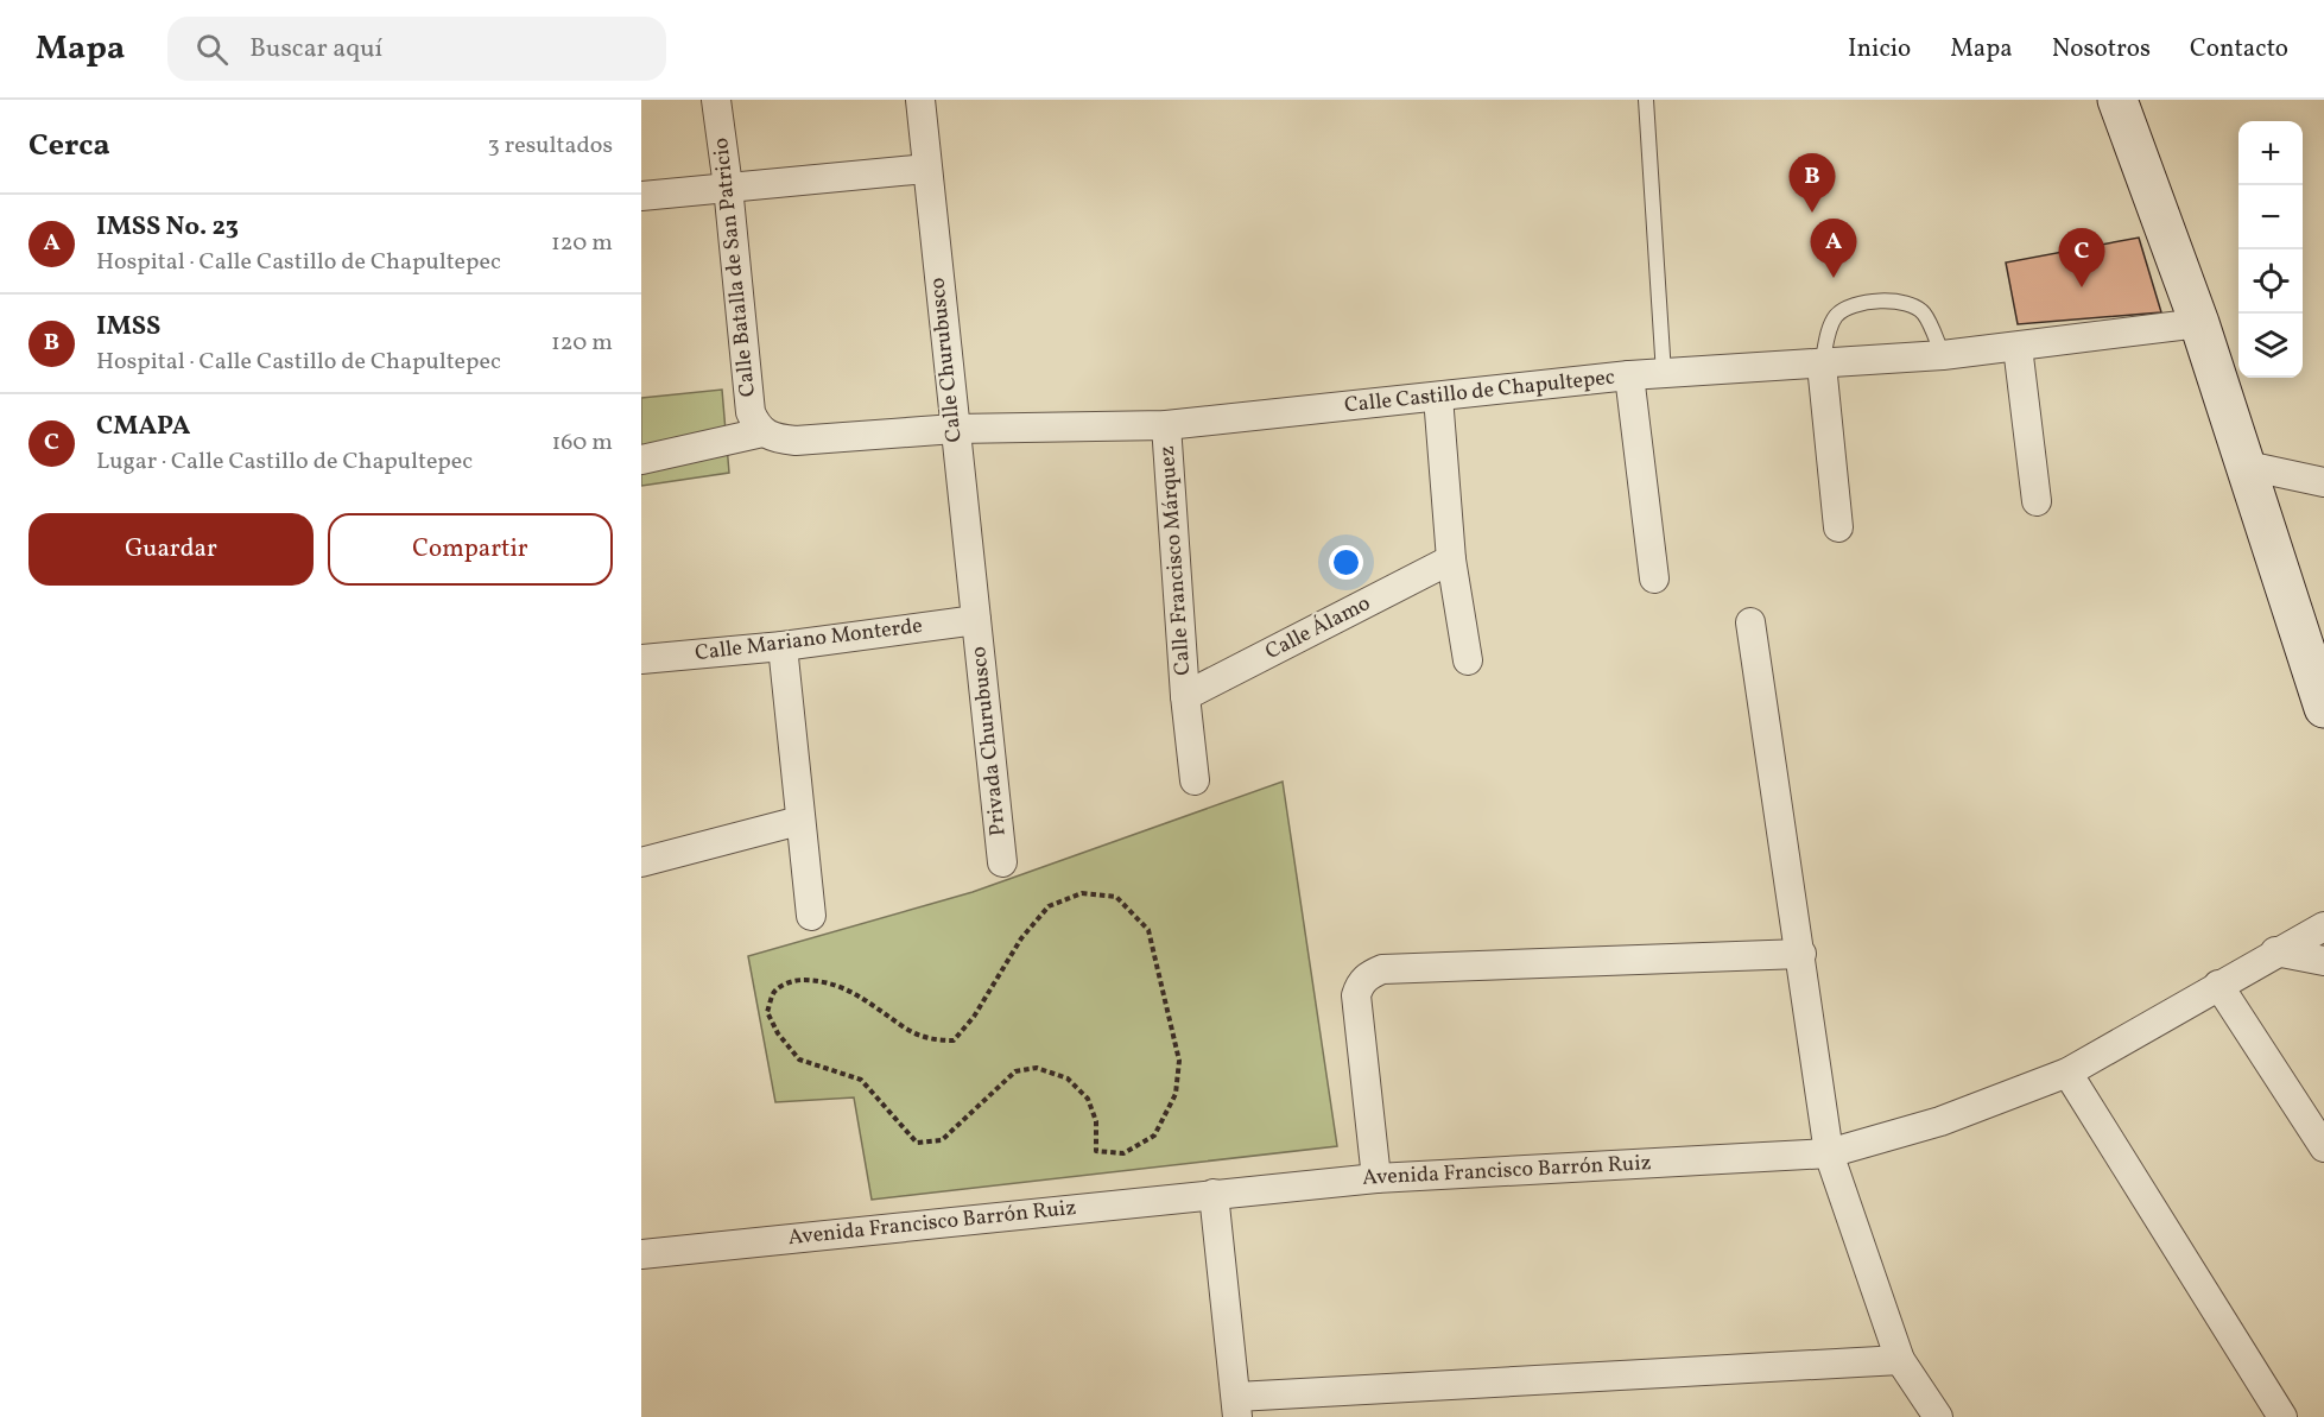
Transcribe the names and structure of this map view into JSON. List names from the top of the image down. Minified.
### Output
{"streets":{"street":["Calle Batalla de San Patricio","Calle Churubusco","Calle Castillo de Chapultepec","Calle Francisco Márquez","Calle Álamo","Calle Mariano Monterde","Privada Churubusco","Avenida Francisco Barrón Ruiz"]},"crossings":[["Calle Batalla de San Patricio","Calle Castillo de Chapultepec"],["Calle Churubusco","Calle Castillo de Chapultepec"],["Calle Churubusco","Calle Mariano Monterde"],["Calle Churubusco","Privada Churubusco"],["Calle Castillo de Chapultepec","Calle Francisco Márquez"],["Calle Francisco Márquez","Calle Álamo"],["Calle Mariano Monterde","Privada Churubusco"]],"page":{"header":"Mapa","search":"Buscar aquí","nav":["Inicio","Mapa","Nosotros","Contacto"],"heading":["Cerca","3 resultados"],"map_buttons":["+","−"],"pins":["B","A","C"],"list":[{"mark":"A","name":"IMSS No. 23","note":"Hospital · Calle Castillo de Chapultepec","value":"120 m"},{"mark":"B","name":"IMSS","note":"Hospital · Calle Castillo de Chapultepec","value":"120 m"},{"mark":"C","name":"CMAPA","note":"Lugar · Calle Castillo de Chapultepec","value":"160 m"}],"buttons":["Guardar","Compartir"]}}
